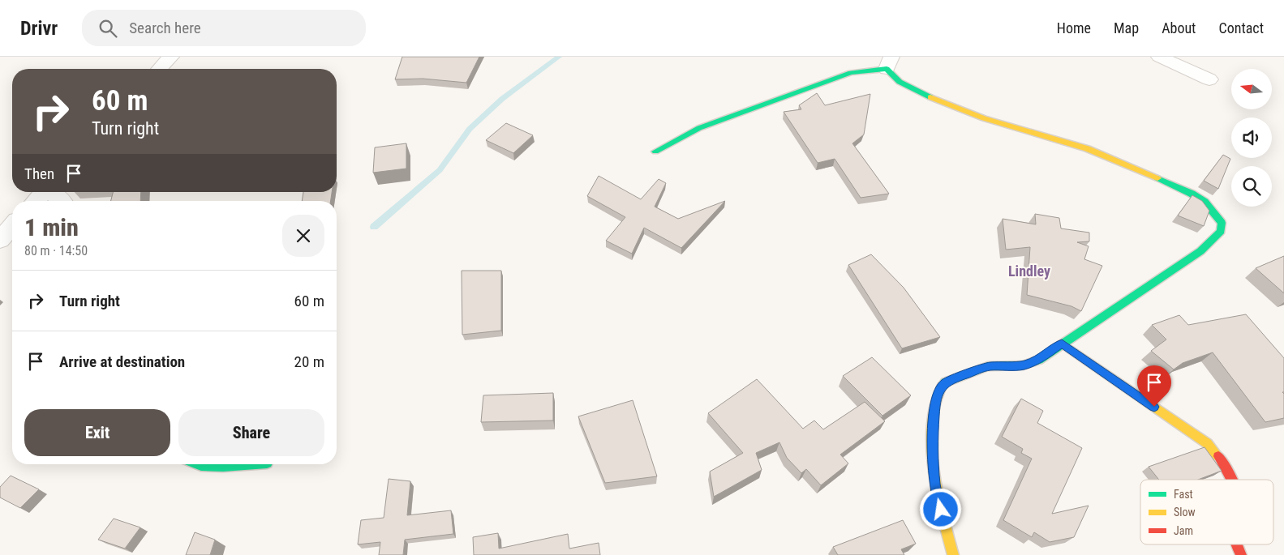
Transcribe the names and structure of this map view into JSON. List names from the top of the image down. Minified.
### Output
{"districts":["Lindley"],"legend":["Fast","Slow","Jam"],"north":"left","page":{"header":"Drivr","search":"Search here","nav":["Home","Map","About","Contact"],"turn":["60 m","Turn right"],"then":"Then","heading":["1 min","80 m · 14:50"],"list":[{"name":"Turn right","value":"60 m"},{"name":"Arrive at destination","value":"20 m"}],"buttons":["Exit","Share"]}}
